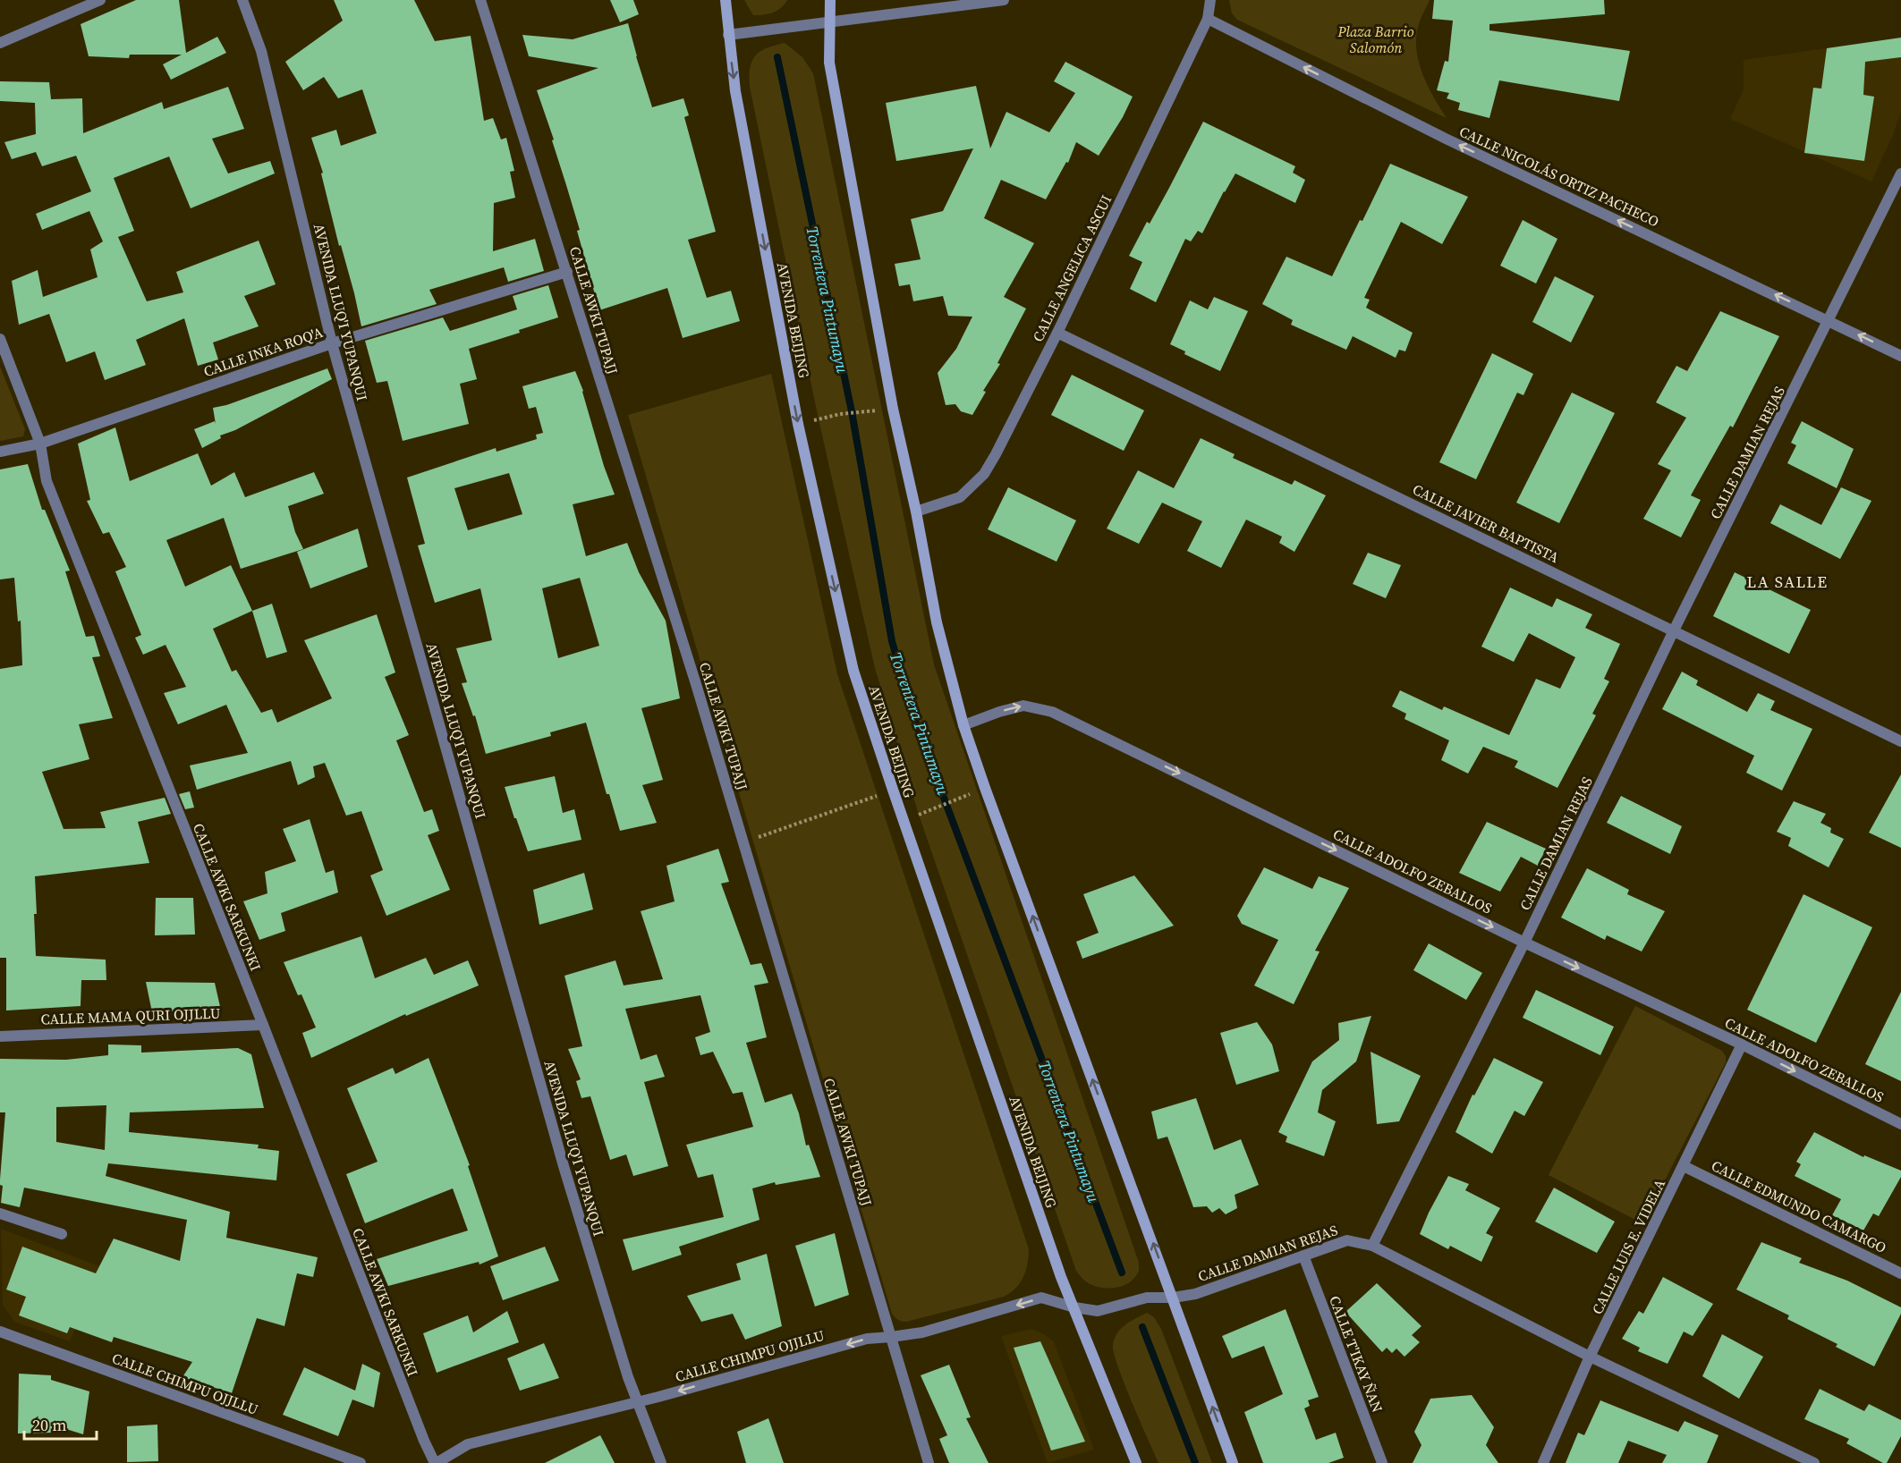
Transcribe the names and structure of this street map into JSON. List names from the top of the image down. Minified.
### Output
{"streets":{"main road":["AVENIDA BEIJING"],"street":["CALLE NICOLÁS ORTIZ PACHECO","CALLE ANGELICA ASCUI","CALLE AWKI TUPAJJ","AVENIDA LLUQ'I YUPANQUI","CALLE INKA ROQ'A","CALLE DAMIAN REJAS","CALLE JAVIER BAPTISTA","CALLE ADOLFO ZEBALLOS","CALLE AWKI SARKUNKI","CALLE MAMA QURI OJJLLU","CALLE EDMUNDO CAMARGO","CALLE LUIS E. VIDELA","CALLE T'IKAY ÑAN","CALLE CHIMPU OJJLLU"]},"crossings":[["CALLE NICOLÁS ORTIZ PACHECO","CALLE ANGELICA ASCUI"],["CALLE NICOLÁS ORTIZ PACHECO","CALLE DAMIAN REJAS"],["CALLE ANGELICA ASCUI","CALLE JAVIER BAPTISTA"],["CALLE AWKI TUPAJJ","CALLE INKA ROQ'A"],["CALLE AWKI TUPAJJ","CALLE CHIMPU OJJLLU"],["AVENIDA LLUQ'I YUPANQUI","CALLE INKA ROQ'A"],["AVENIDA LLUQ'I YUPANQUI","CALLE CHIMPU OJJLLU"],["AVENIDA BEIJING","CALLE DAMIAN REJAS"],["AVENIDA BEIJING","CALLE CHIMPU OJJLLU"],["CALLE INKA ROQ'A","CALLE AWKI SARKUNKI"],["CALLE DAMIAN REJAS","CALLE JAVIER BAPTISTA"],["CALLE DAMIAN REJAS","CALLE ADOLFO ZEBALLOS"],["CALLE DAMIAN REJAS","CALLE T'IKAY ÑAN"],["CALLE DAMIAN REJAS","CALLE CHIMPU OJJLLU"],["CALLE ADOLFO ZEBALLOS","CALLE LUIS E. VIDELA"],["CALLE AWKI SARKUNKI","CALLE MAMA QURI OJJLLU"],["CALLE AWKI SARKUNKI","CALLE CHIMPU OJJLLU"],["CALLE EDMUNDO CAMARGO","CALLE LUIS E. VIDELA"]],"one_way":["CALLE NICOLÁS ORTIZ PACHECO","CALLE ADOLFO ZEBALLOS","CALLE CHIMPU OJJLLU"],"districts":["LA SALLE"],"water":["Torrentera Pintumayu"],"parks":["Plaza Barrio Salomón"],"scale_bar":"20 m"}
